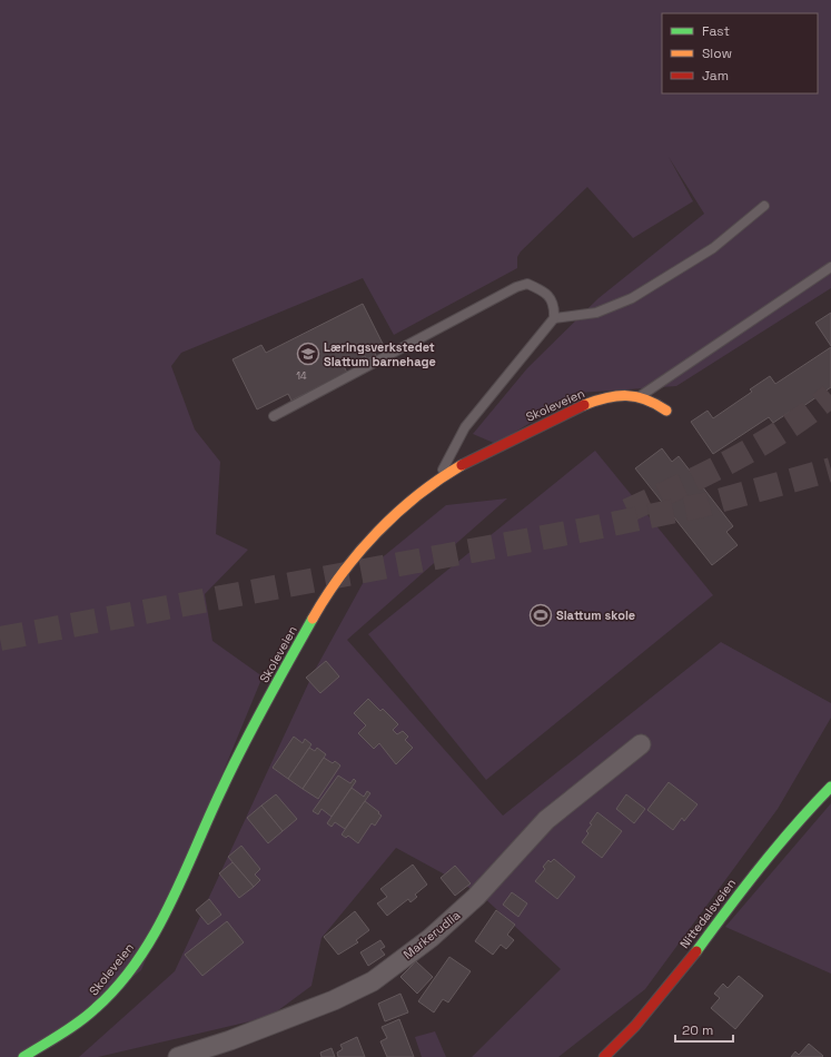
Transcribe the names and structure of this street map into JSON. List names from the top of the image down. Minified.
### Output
{"streets":{"street":["Skoleveien","Nittedalsveien","Markerudlia"]},"places":{"school or university":["Læringsverkstedet Slattum barnehage"],"sports":["Slattum skole"]},"house_numbers":["14"],"legend":["Fast","Slow","Jam"],"scale_bar":"20 m"}
